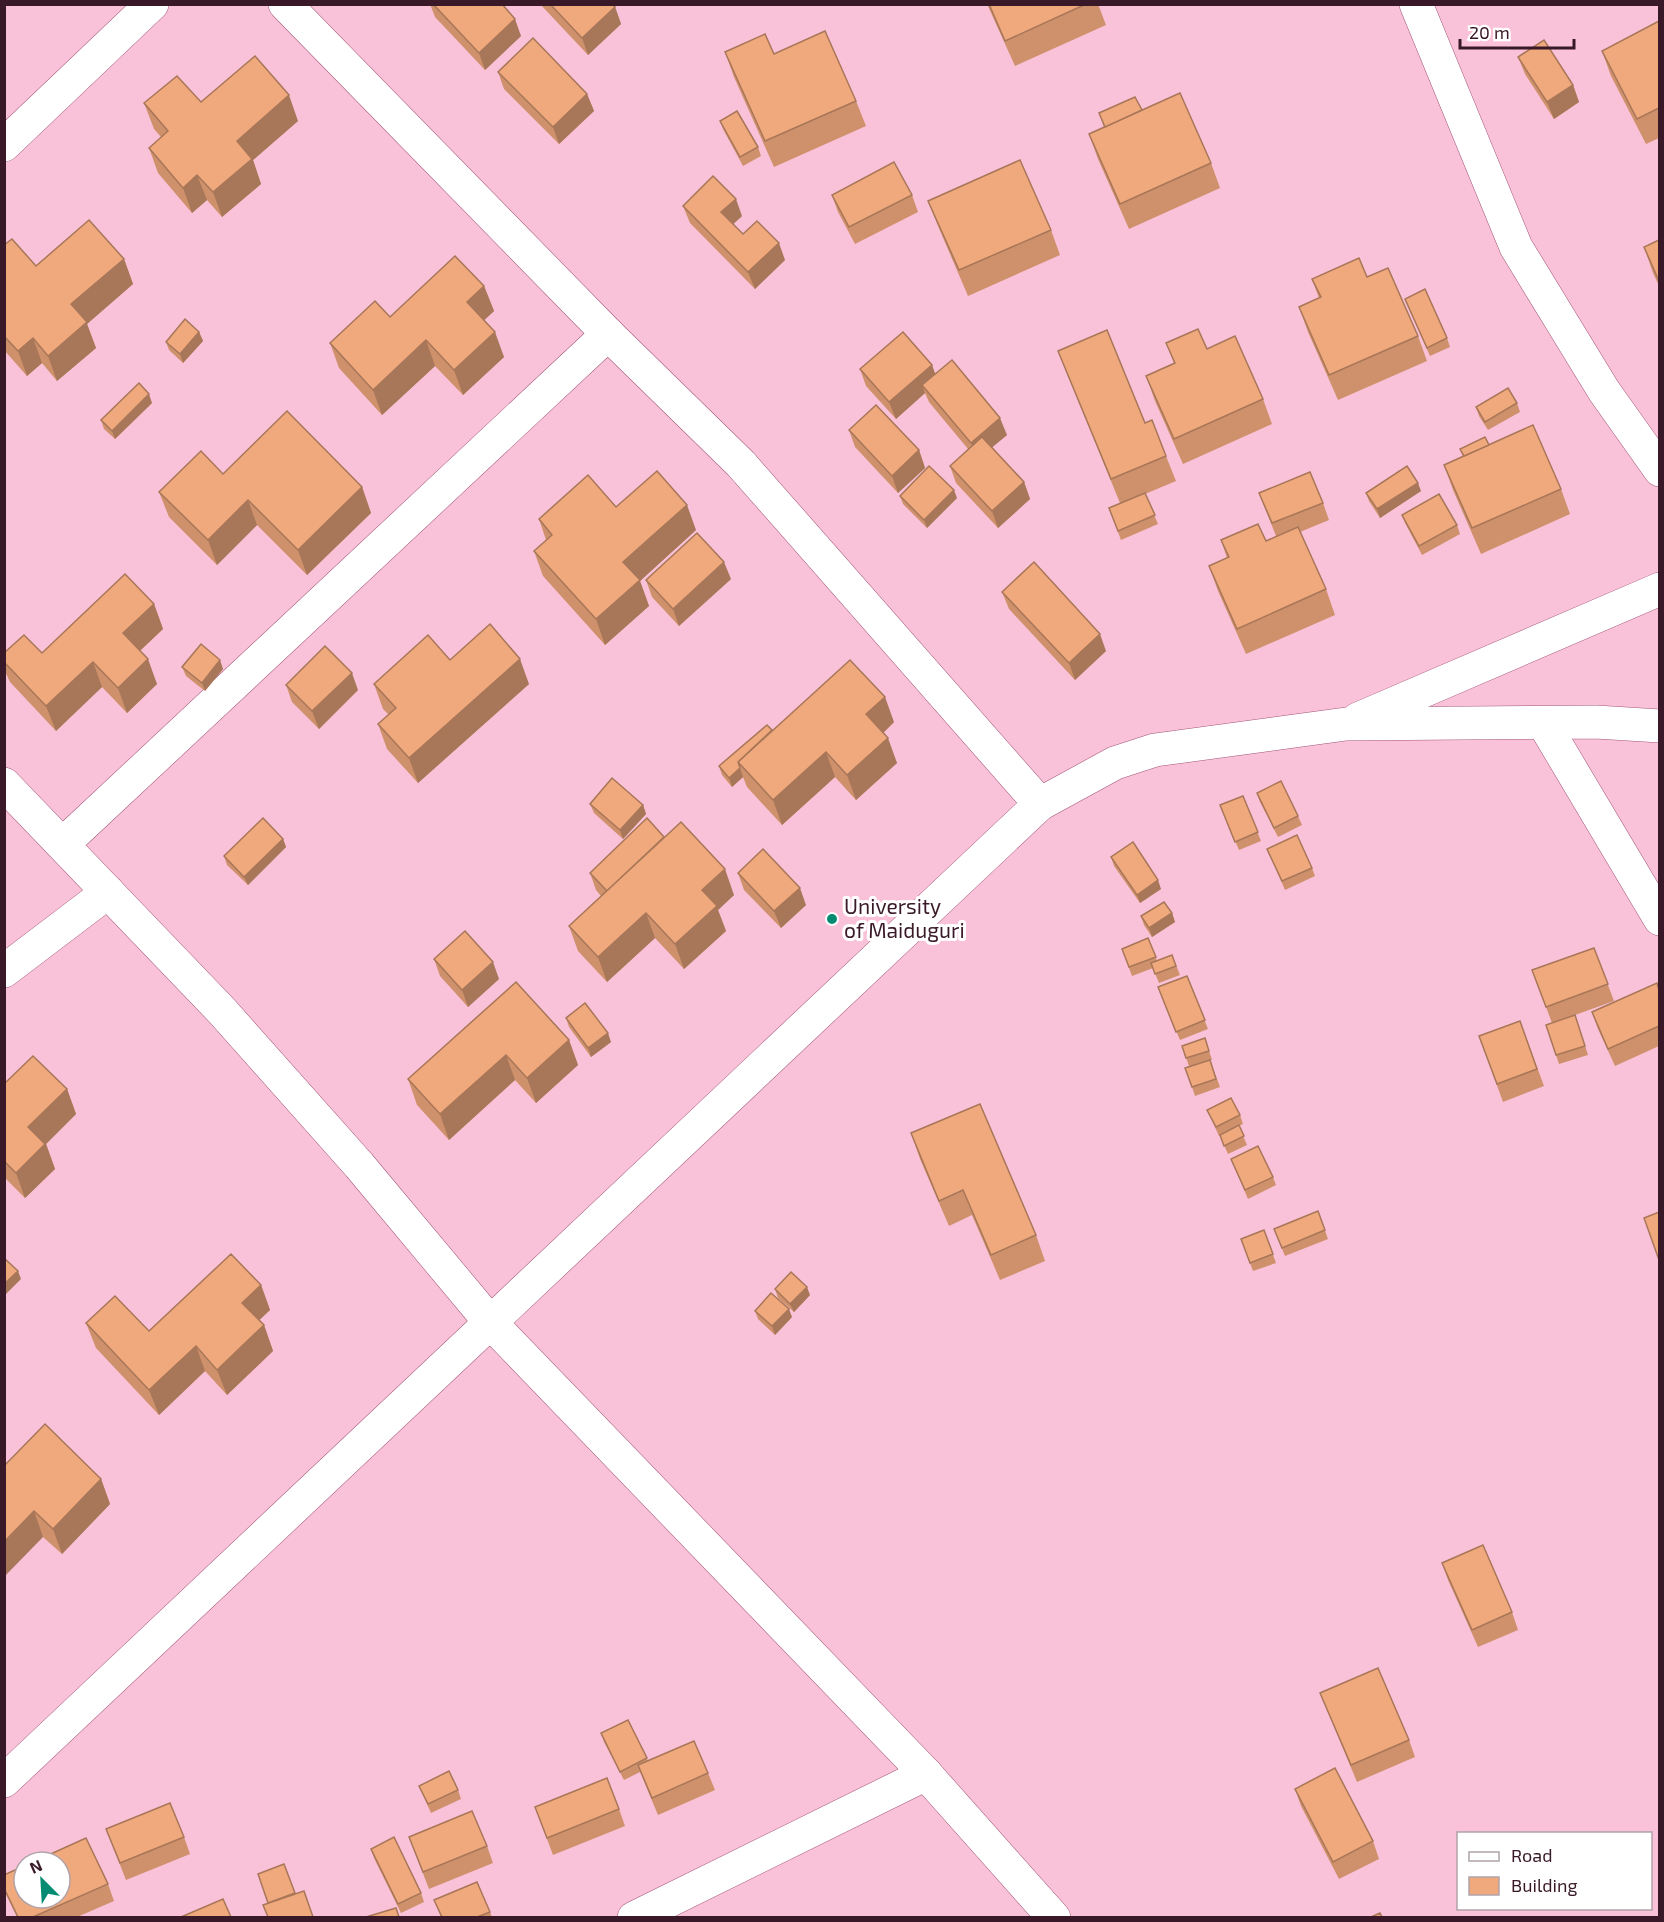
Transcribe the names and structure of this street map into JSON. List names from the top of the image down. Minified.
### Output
{"places":["University of Maiduguri"],"legend":["Road","Building"],"scale_bar":"20 m","north":"top left"}
